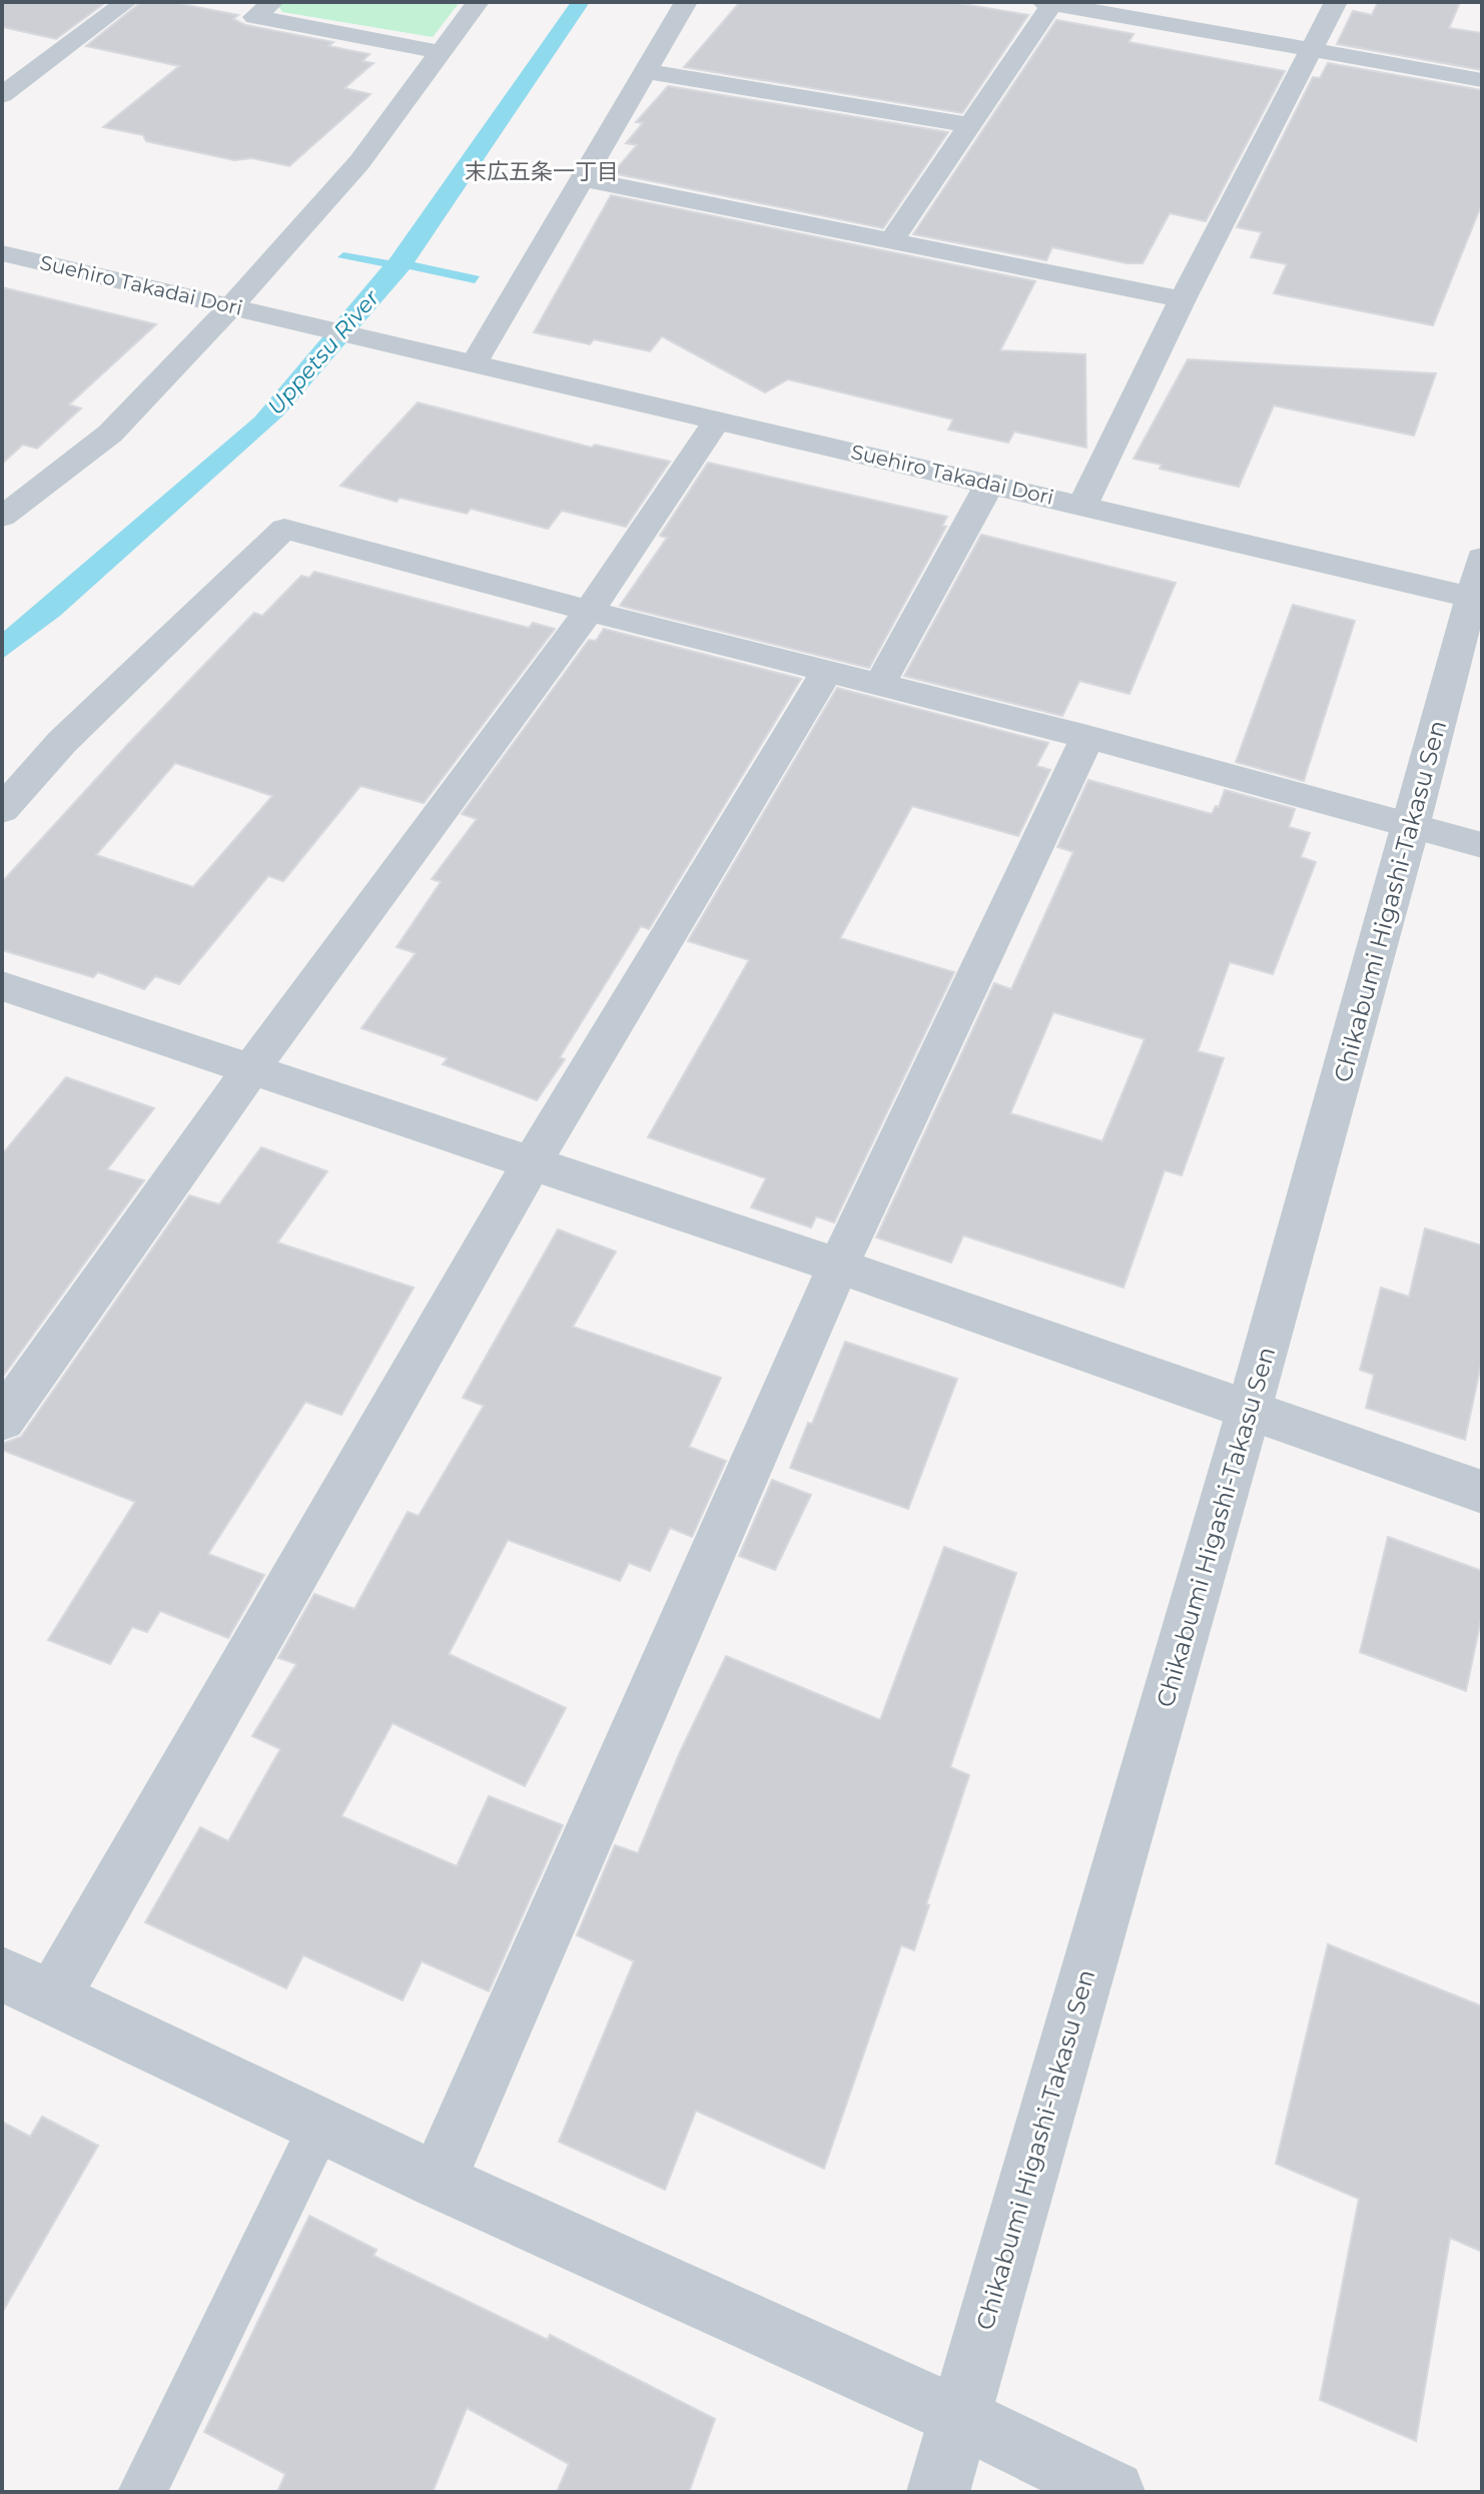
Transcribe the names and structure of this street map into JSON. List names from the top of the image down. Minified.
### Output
{"streets":{"street":["Suehiro Takadai Dori","Chikabumi Higashi-Takasu Sen"]},"crossings":[["Suehiro Takadai Dori","Chikabumi Higashi-Takasu Sen"]],"districts":["末広五条一丁目"],"water":["Uppetsu River"]}
